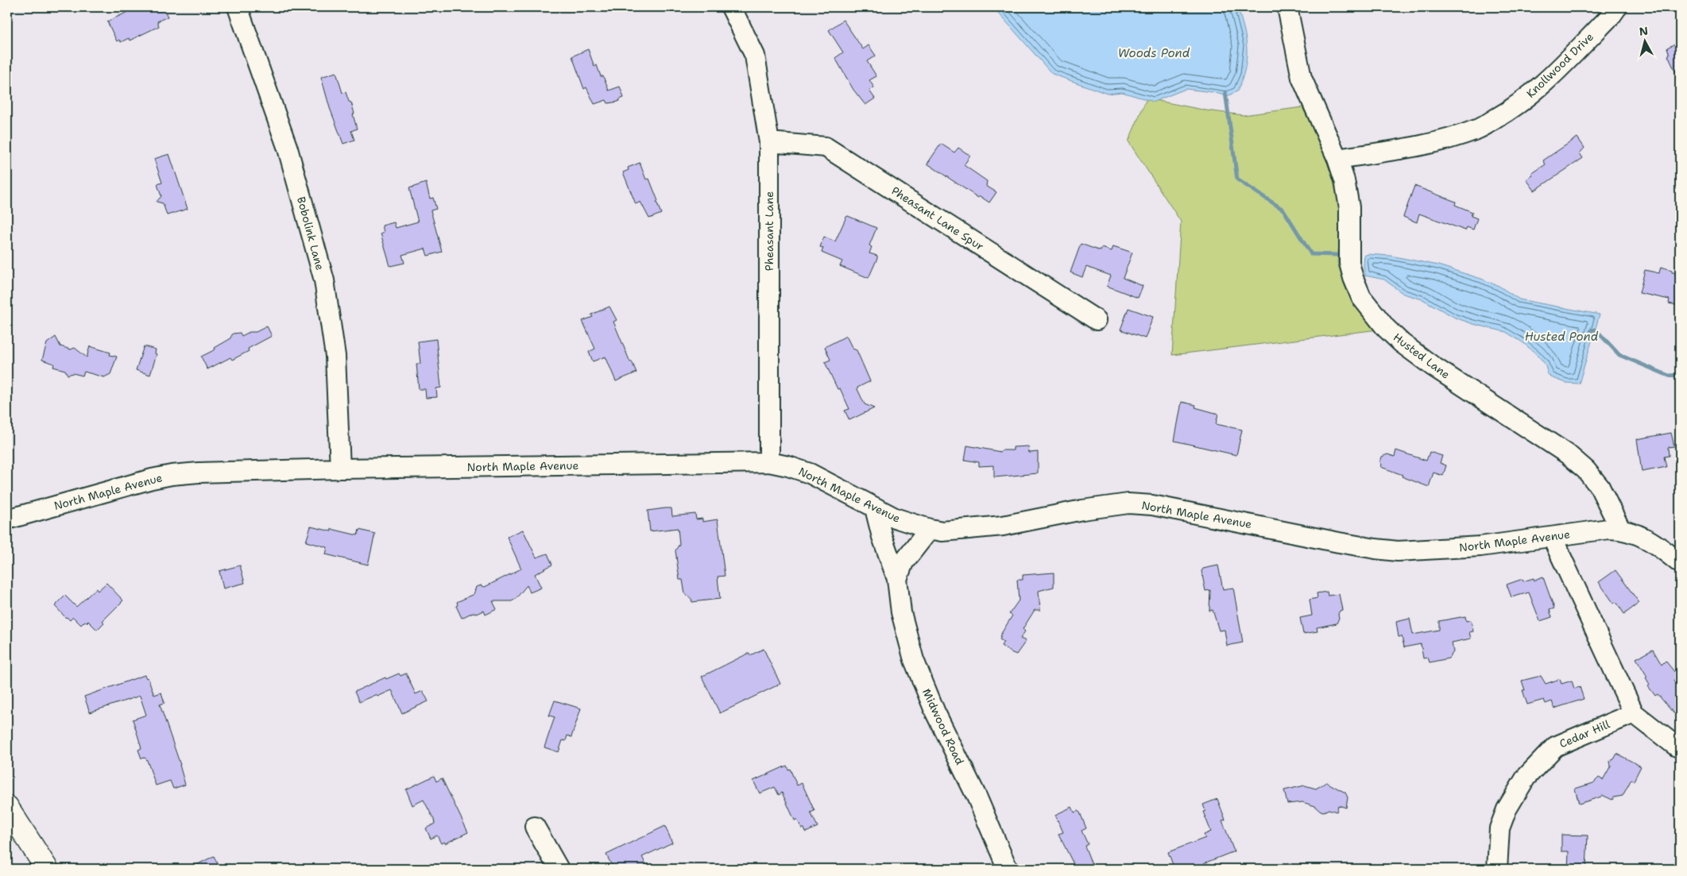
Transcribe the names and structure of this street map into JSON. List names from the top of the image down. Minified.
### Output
{"streets":{"street":["Knollwood Drive","Pheasant Lane Spur","Pheasant Lane","Bobolink Lane","Husted Lane","North Maple Avenue","Midwood Road","Cedar Hill"]},"crossings":[["Knollwood Drive","Husted Lane"],["Pheasant Lane Spur","Pheasant Lane"],["Pheasant Lane","North Maple Avenue"],["Bobolink Lane","North Maple Avenue"],["Husted Lane","North Maple Avenue"],["North Maple Avenue","Midwood Road"]],"water":["Woods Pond","Husted Pond"],"north":"top"}
